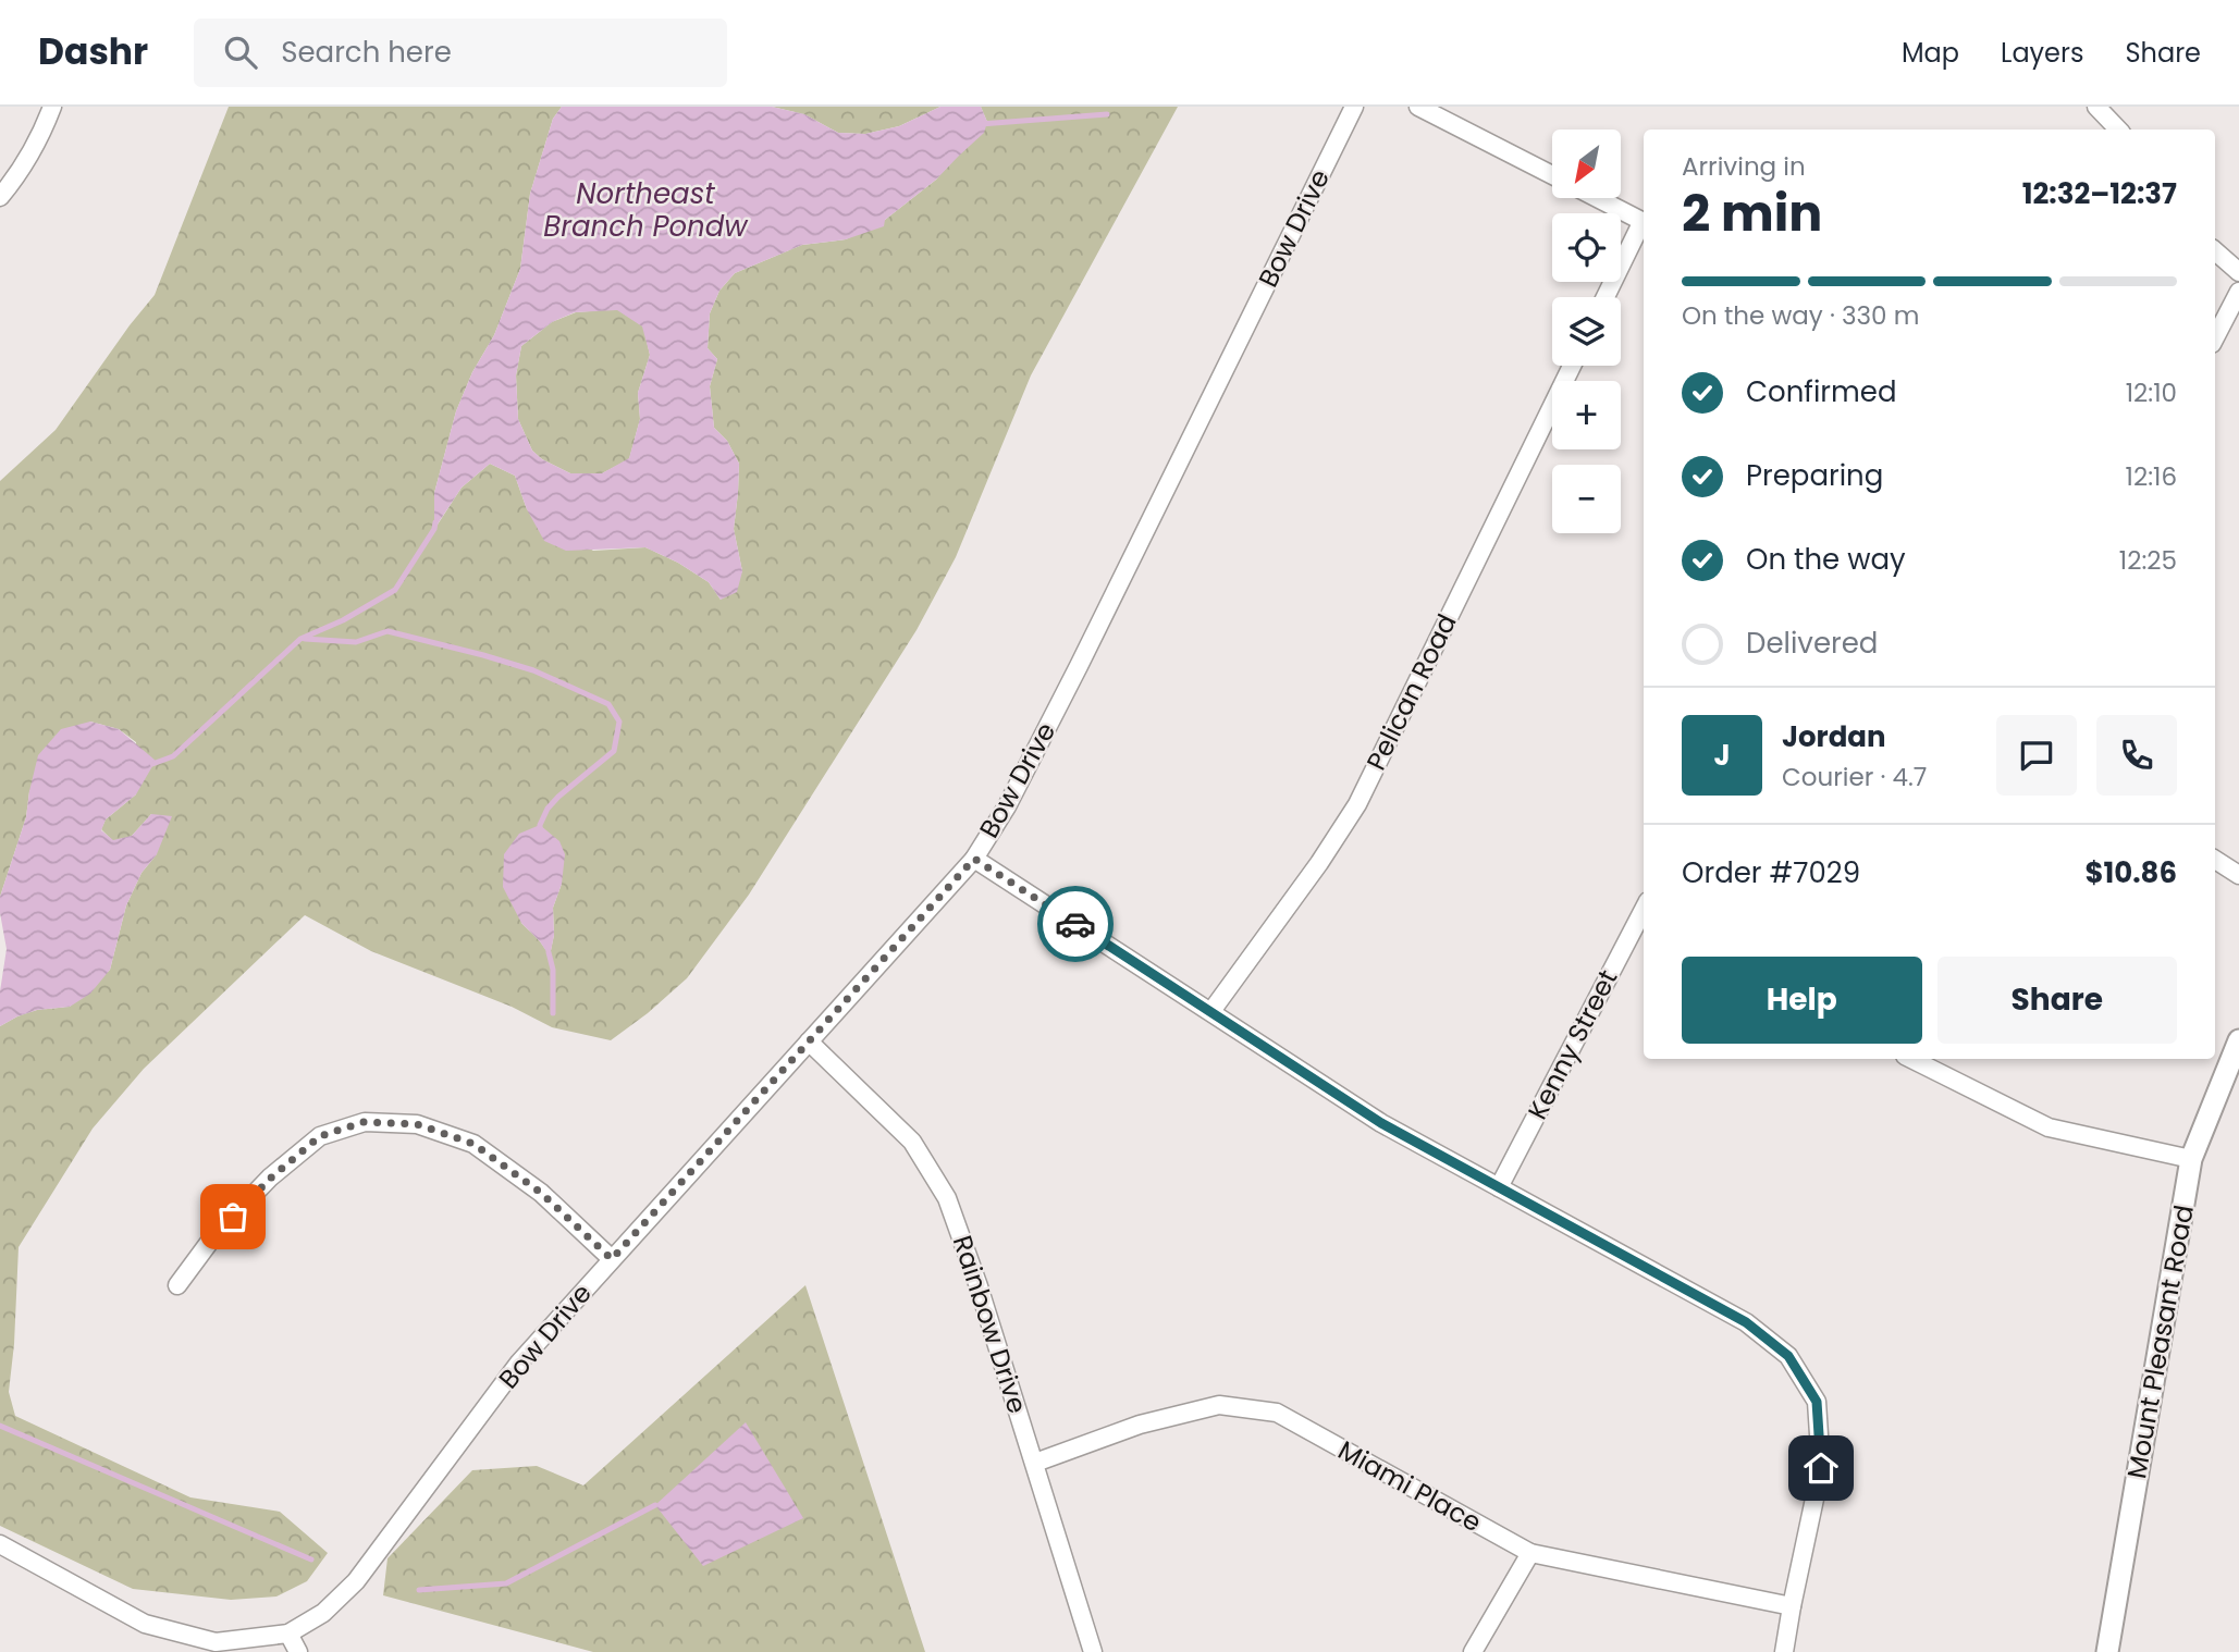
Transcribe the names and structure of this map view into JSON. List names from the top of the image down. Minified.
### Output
{"streets":{"street":["Bow Drive","Pelican Road","Kenny Street","Rainbow Drive","Mount Pleasant Road","Miami Place"]},"crossings":[["Bow Drive","Rainbow Drive"],["Rainbow Drive","Miami Place"]],"water":["Northeast Branch Pondw"],"north":"bottom left","page":{"header":"Dashr","search":"Search here","nav":["Map","Layers","Share"],"map_buttons":["+","−"],"heading":["2 min","Arriving in","12:32–12:37"],"panel":["Jordan","Courier · 4.7","Order #7029","$10.86"],"bar":"On the way · 330 m","list":[["Confirmed","12:10"],["Preparing","12:16"],["On the way","12:25"],"Delivered"],"round":"J","buttons":["Help","Share"]}}
